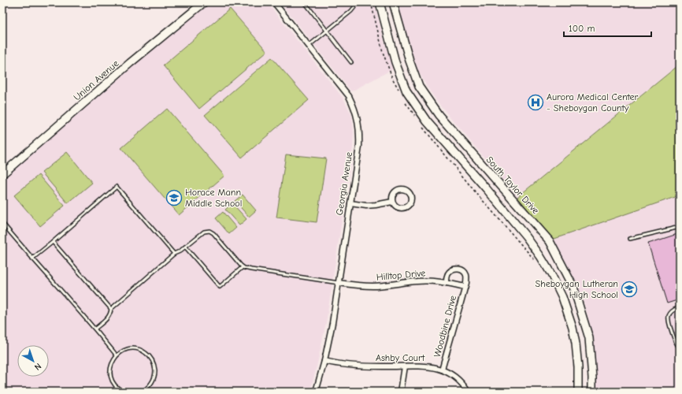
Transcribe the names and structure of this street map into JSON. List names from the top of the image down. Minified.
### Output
{"streets":{"main road":["Union Avenue","South Taylor Drive"],"street":["Georgia Avenue","Hilltop Drive","Woodbine Drive","Ashby Court"]},"crossings":[["Georgia Avenue","Hilltop Drive"],["Georgia Avenue","Ashby Court"],["Hilltop Drive","Woodbine Drive"],["Woodbine Drive","Ashby Court"]],"places":{"hospital":["Aurora Medical Center - Sheboygan County"],"school or university":["Horace Mann Middle School","Sheboygan Lutheran High School"]},"scale_bar":"100 m","north":"bottom right"}
